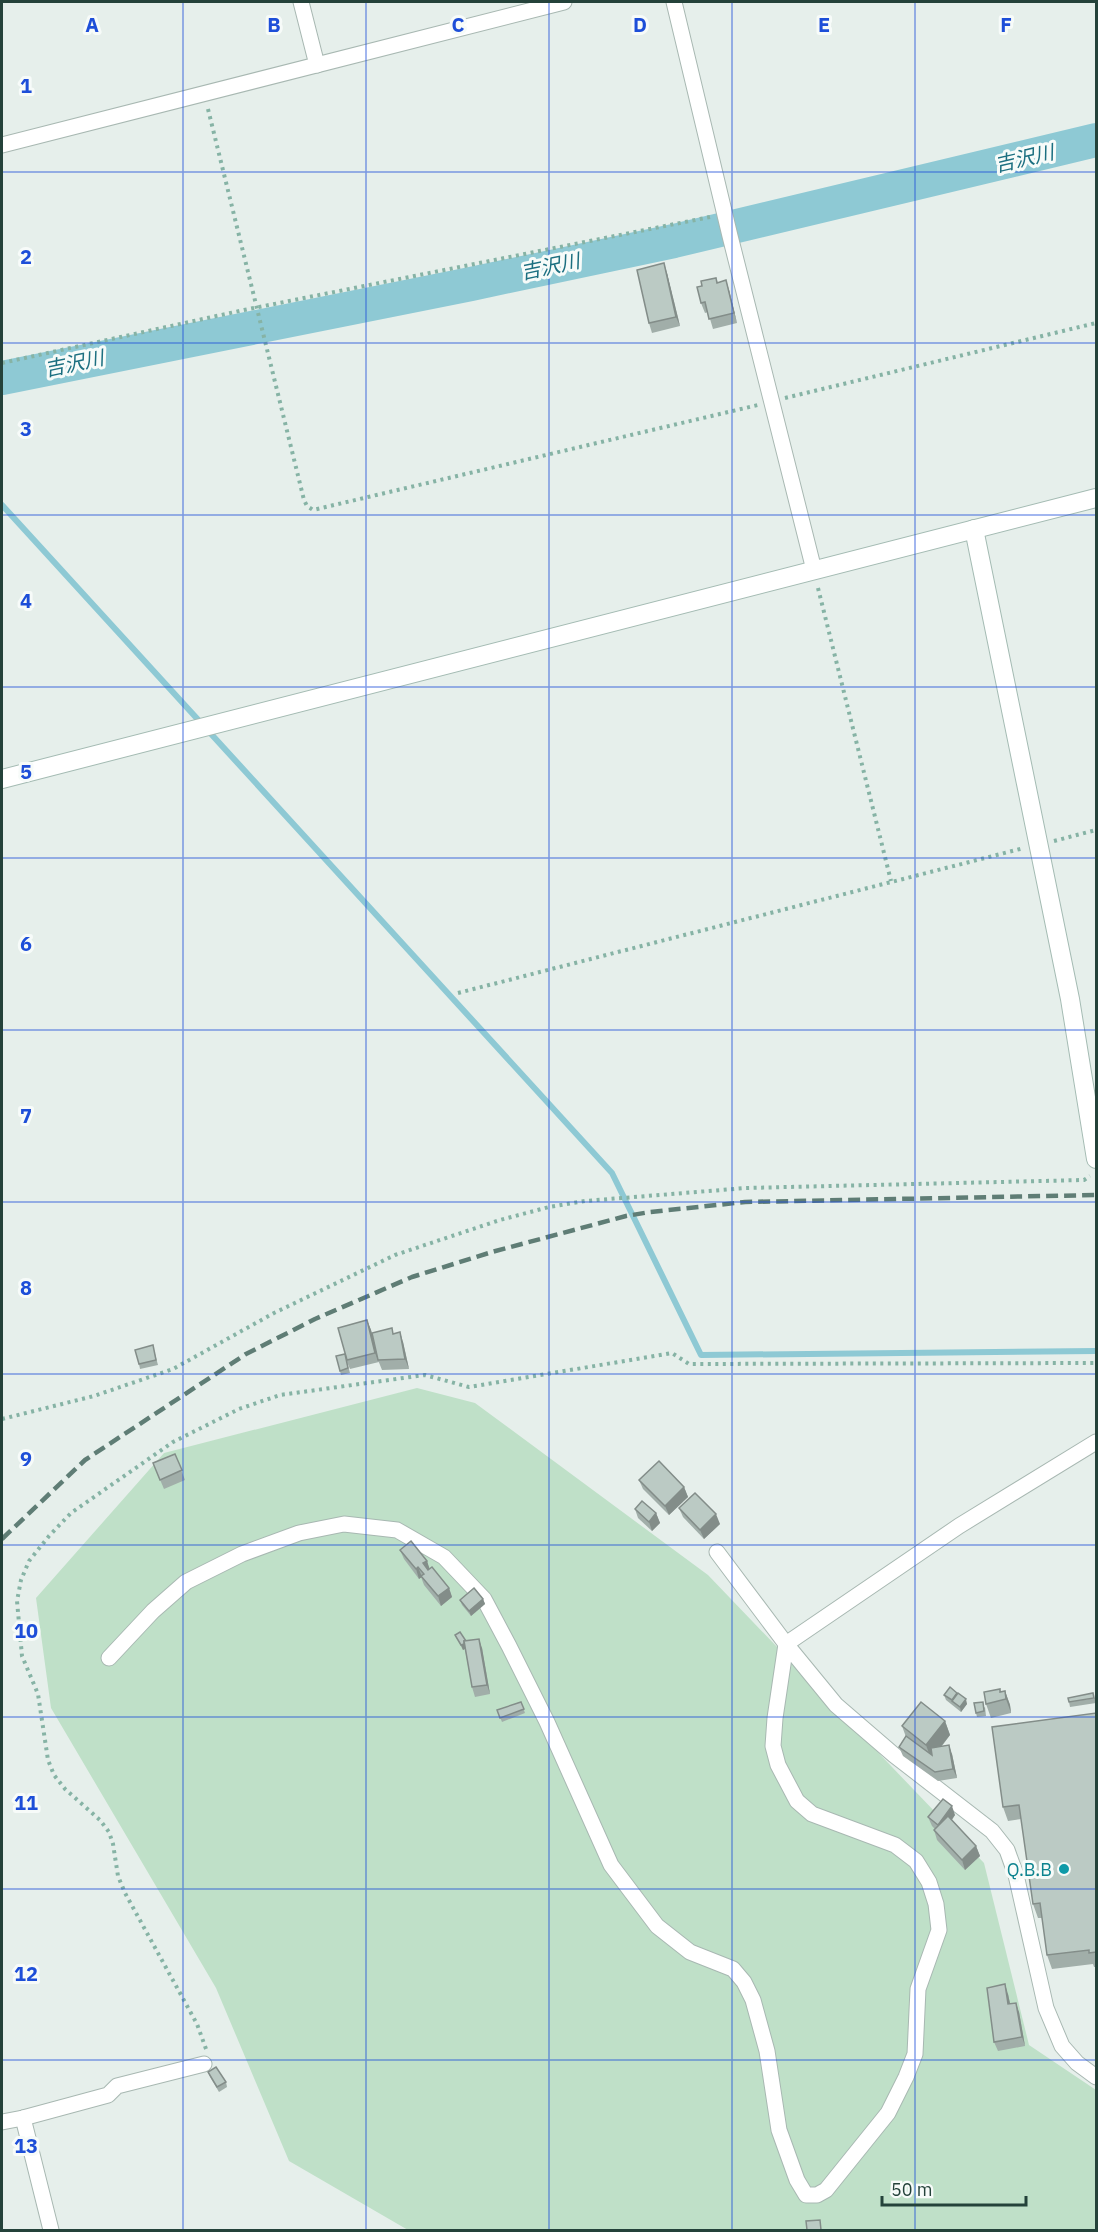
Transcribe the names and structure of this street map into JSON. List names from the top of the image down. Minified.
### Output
{"water":["吉沢川"],"places":["Q.B.B"],"scale_bar":"50 m","grid":{"columns":["A","B","C","D","E","F"],"rows":["1","2","3","4","5","6","7","8","9","10","11","12","13"]}}
